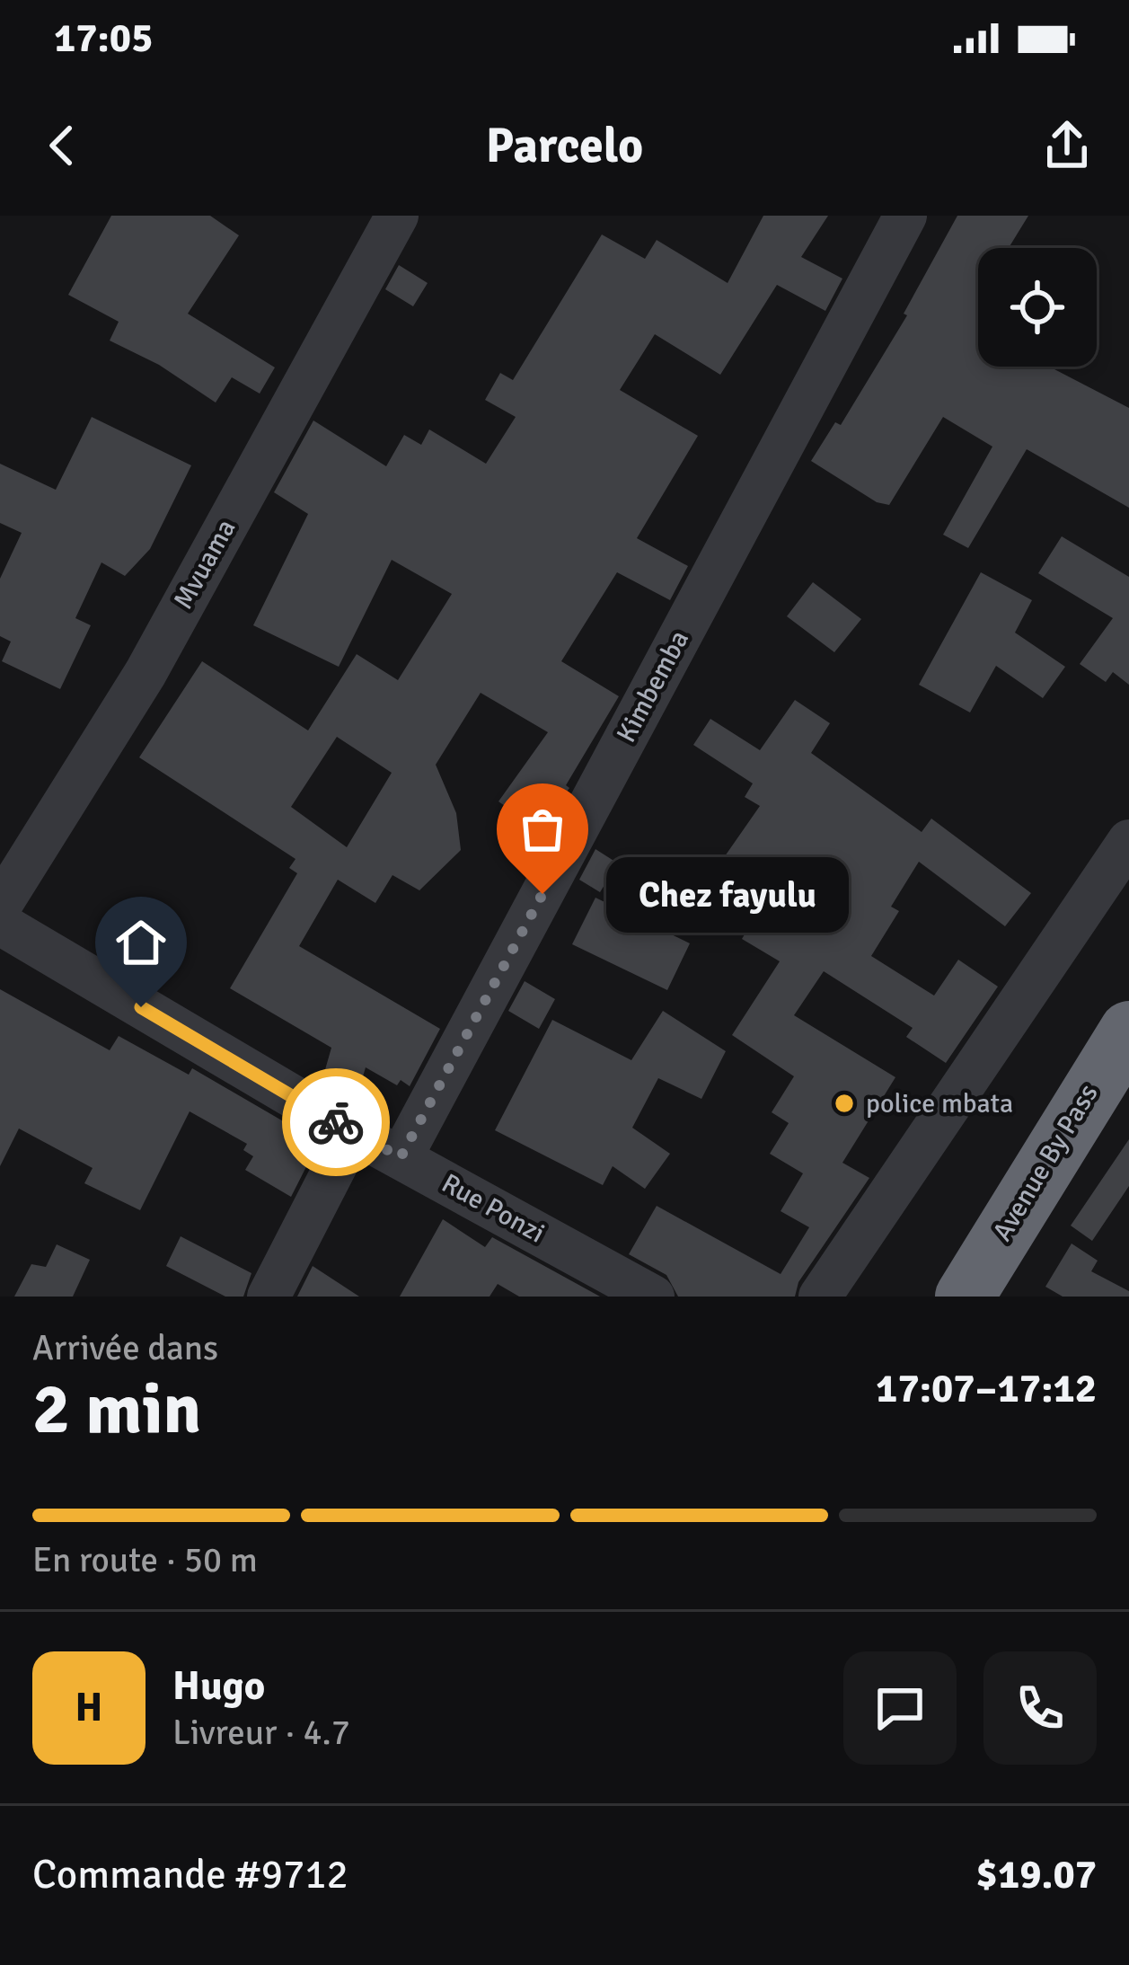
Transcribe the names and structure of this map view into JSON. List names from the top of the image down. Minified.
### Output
{"streets":{"highway":["Avenue By Pass"],"street":["Mvuama","Kimbemba","Rue Ponzi"]},"crossings":[["Kimbemba","Rue Ponzi"]],"places":["Chez fayulu","police mbata"],"page":{"status":"17:05","header":"Parcelo","bubble":"Chez fayulu","heading":["2 min","Arrivée dans","17:07–17:12"],"panel":["Hugo","Livreur · 4.7","Commande #9712","$19.07"],"bar":"En route · 50 m","round":"H"}}
